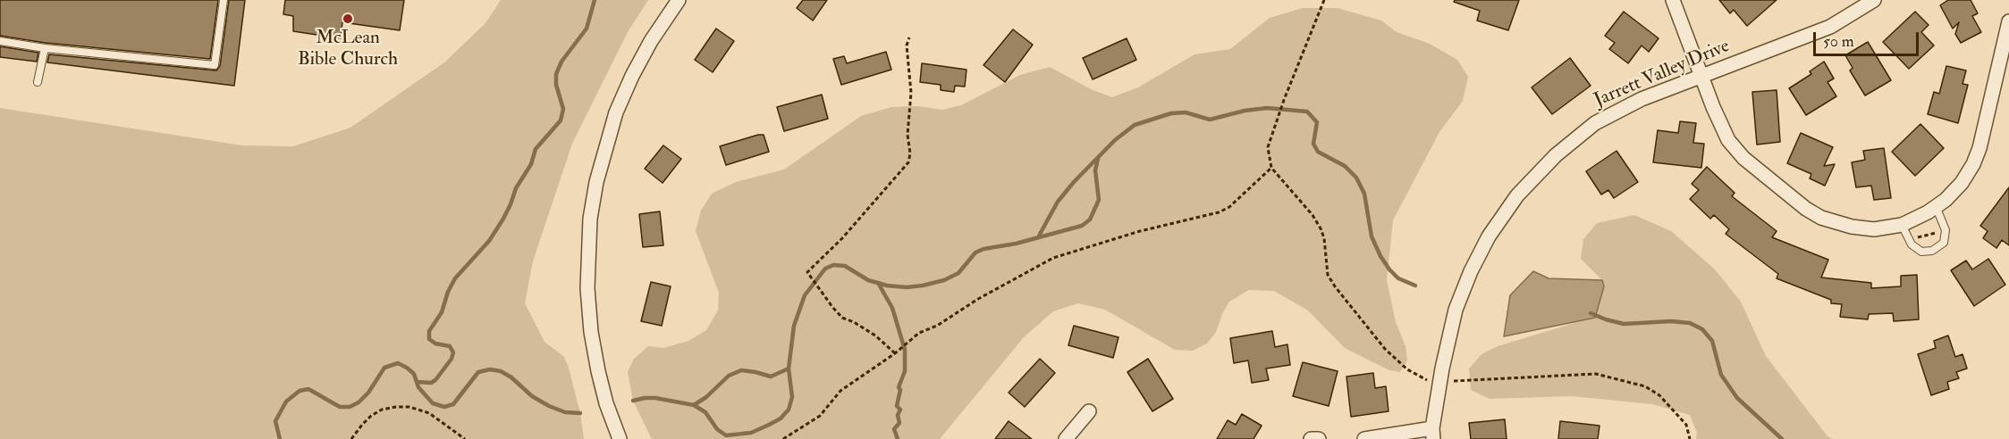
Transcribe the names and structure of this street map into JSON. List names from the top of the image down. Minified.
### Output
{"streets":{"street":["Jarrett Valley Drive"]},"places":["McLean Bible Church"],"scale_bar":"50 m"}
